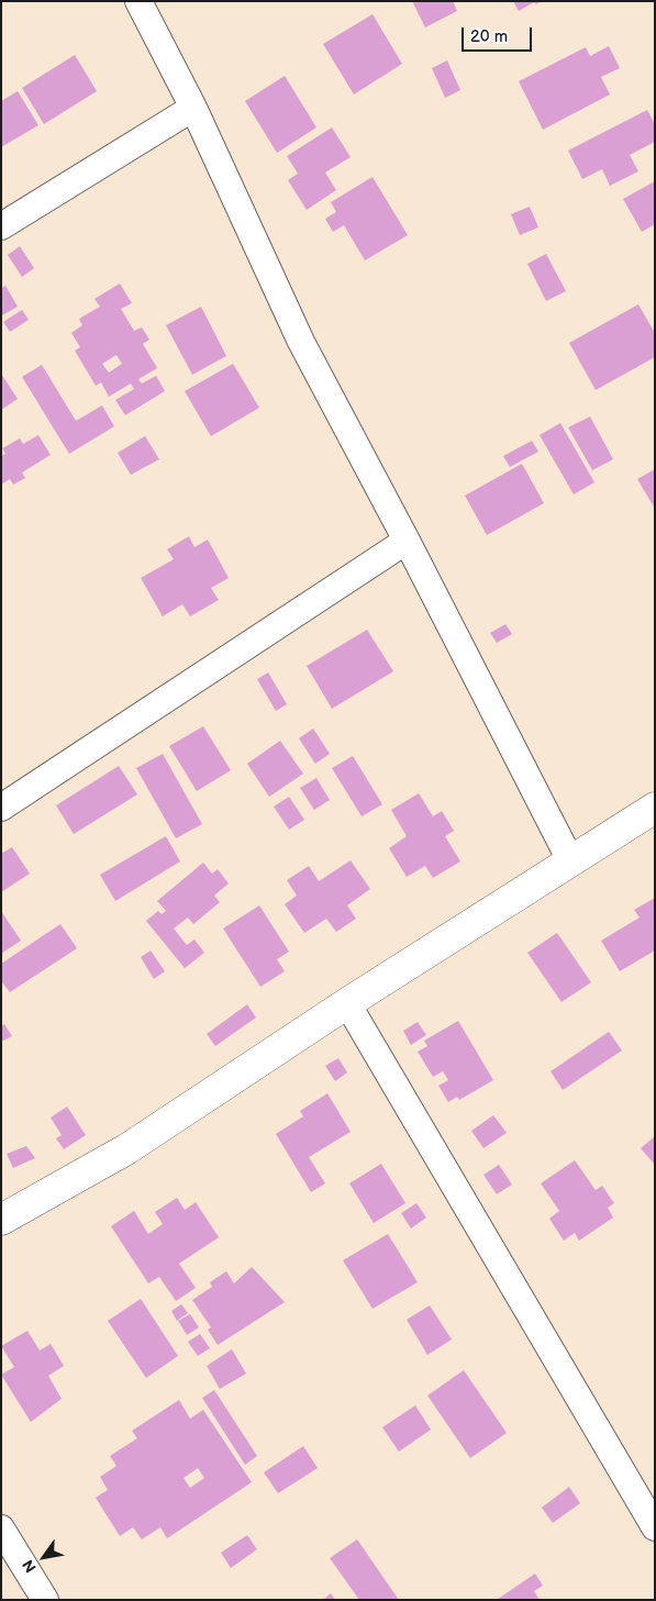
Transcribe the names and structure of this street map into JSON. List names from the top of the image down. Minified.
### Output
{"scale_bar":"20 m","north":"bottom left"}
